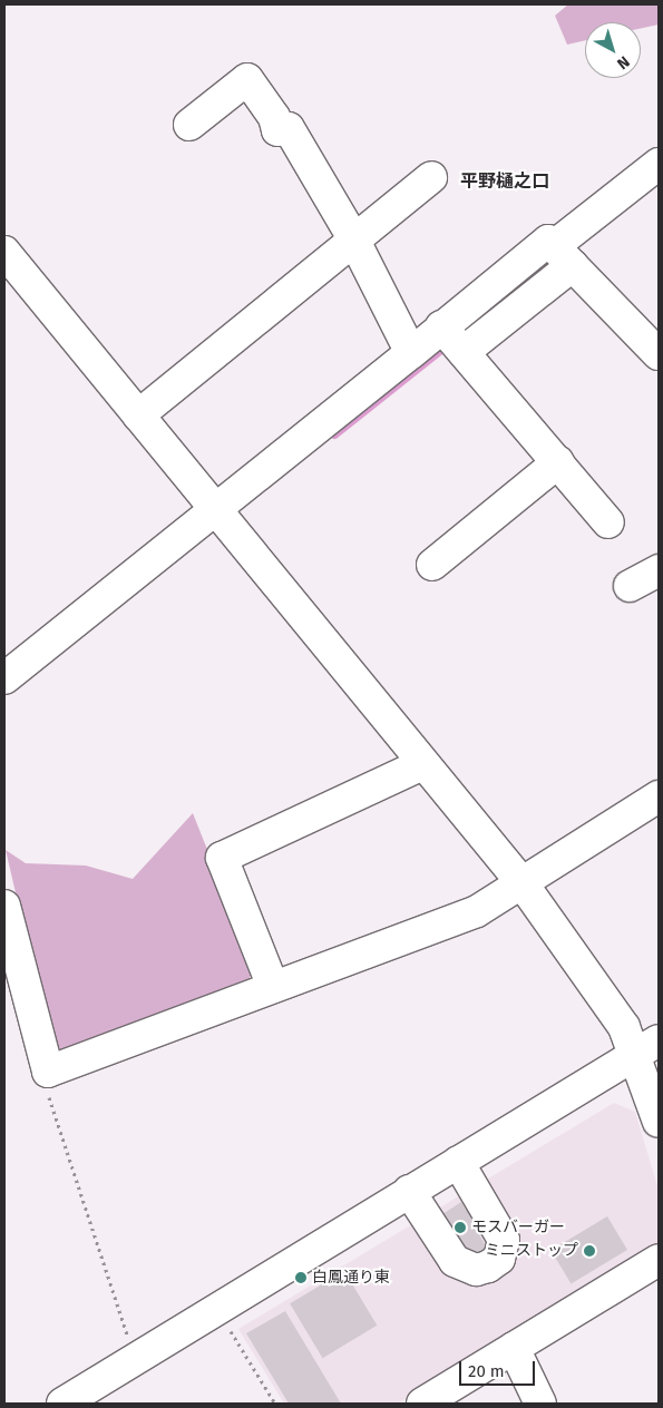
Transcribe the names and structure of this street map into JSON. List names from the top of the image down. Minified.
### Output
{"districts":["平野樋之口"],"places":["モスバーガー","ミニストップ","白鳳通り東"],"scale_bar":"20 m","north":"bottom right"}
